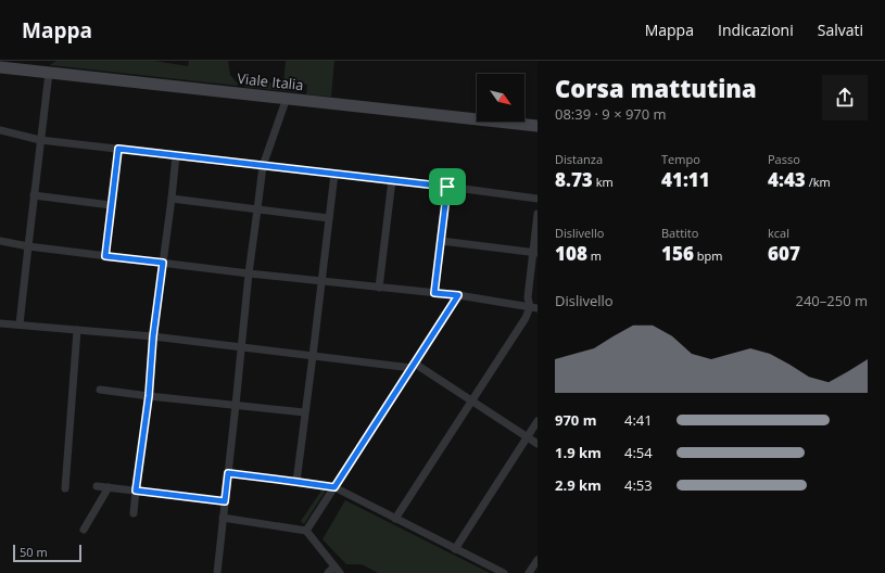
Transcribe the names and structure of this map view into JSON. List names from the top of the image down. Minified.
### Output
{"streets":{"main road":["Viale Italia"]},"scale_bar":"50 m","north":"bottom right","page":{"header":"Mappa","nav":["Mappa","Indicazioni","Salvati"],"heading":["Corsa mattutina","08:39 · 9 × 970 m"],"stats":[["Distanza","8.73 km"],["Tempo","41:11"],["Passo","4:43 /km"],["Dislivello","108 m"],["Battito","156 bpm"],["kcal","607"]],"chart":["Dislivello","240–250 m"],"list":[{"name":"970 m","note":"4:41"},{"name":"1.9 km","note":"4:54"},{"name":"2.9 km","note":"4:53"}],"scale":"50 m"}}
